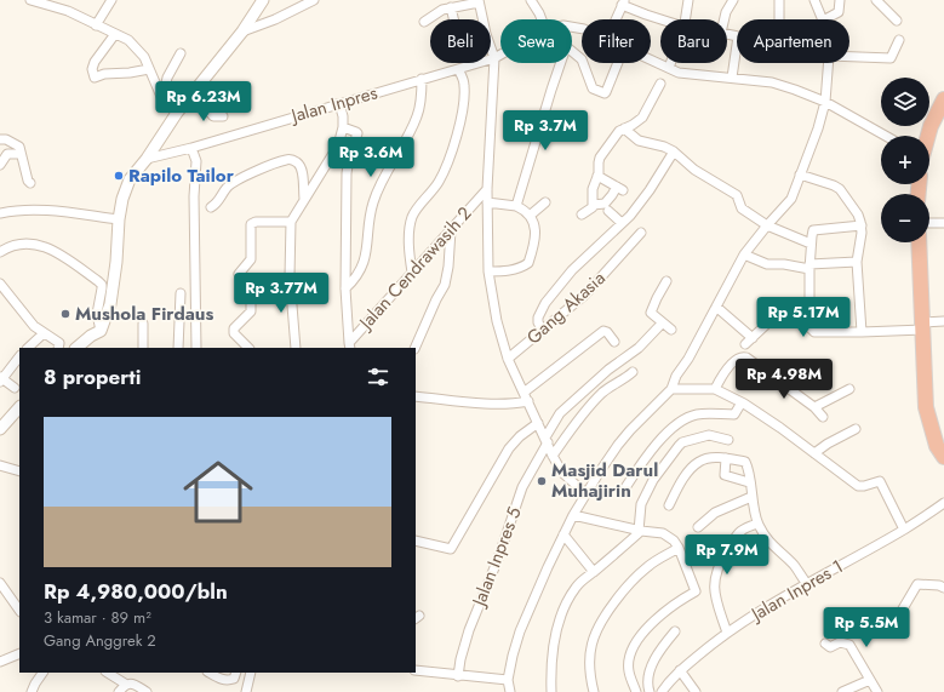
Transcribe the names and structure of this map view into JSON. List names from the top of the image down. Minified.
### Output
{"streets":{"street":["Jalan Inpres","Jalan Cendrawasih 2","Gang Akasia","Jalan Inpres 5","Jalan Inpres 1"]},"places":["Rapilo Tailor","Mushola Firdaus","Masjid Darul Muhajirin"],"page":{"chip":["Beli","Sewa","Filter","Baru","Apartemen"],"map_buttons":["+","−"],"price":["Rp 6.23M","Rp 3.7M","Rp 3.6M","Rp 3.77M","Rp 5.17M","Rp 4.98M","Rp 7.9M","Rp 5.5M"],"heading":"8 properti","list":[{"name":"Rp 4,980,000/bln","note":"3 kamar · 89 m² · Gang Anggrek 2"}]}}
